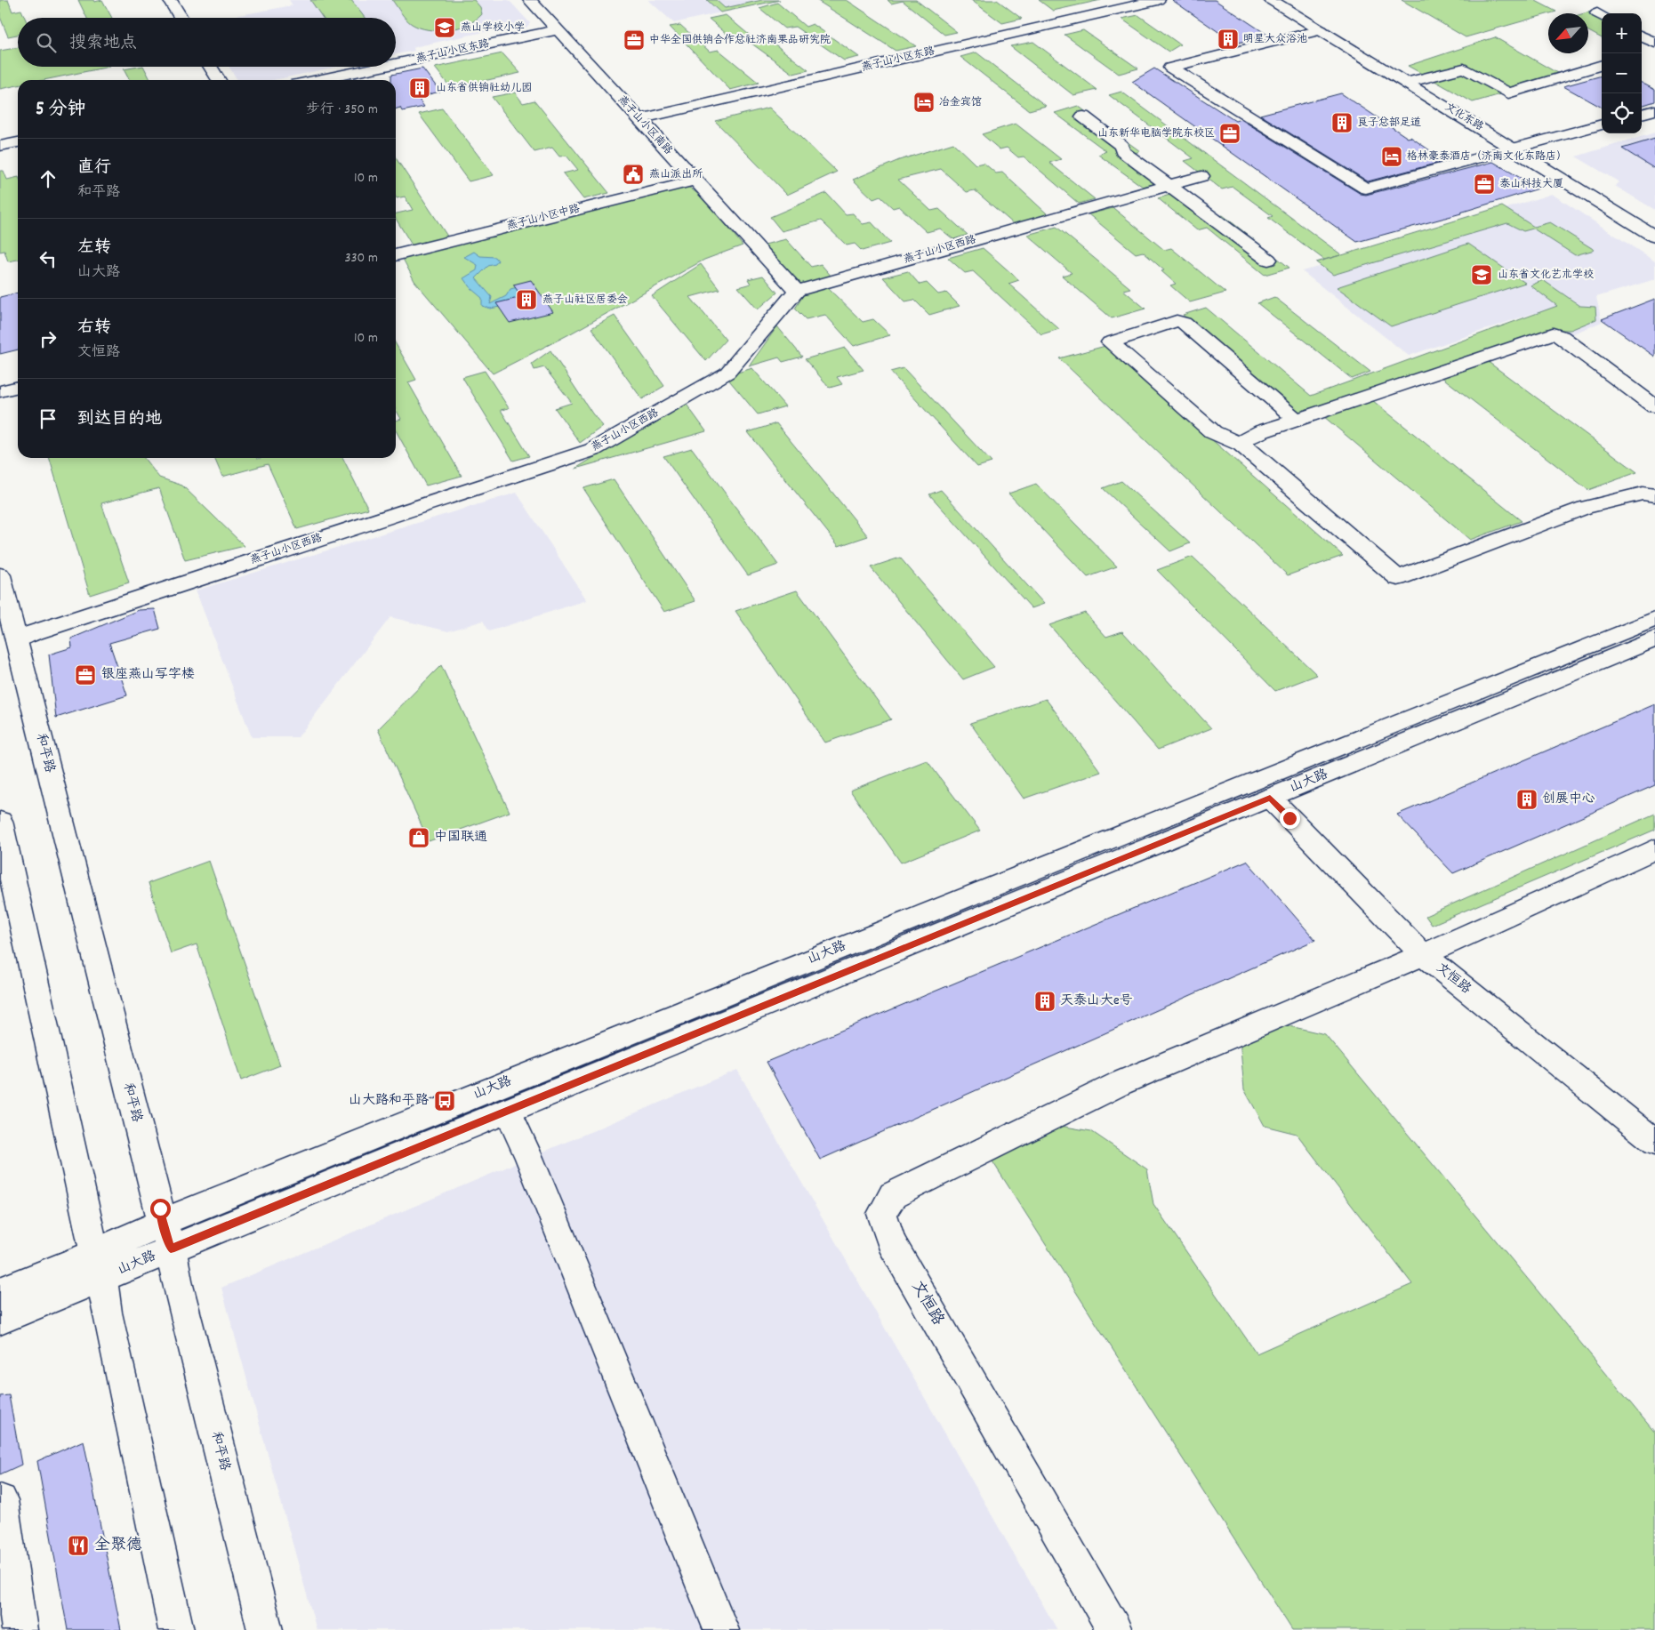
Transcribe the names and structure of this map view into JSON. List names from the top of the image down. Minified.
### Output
{"streets":{"street":["燕子山小区东路","文化东路","燕子山小区南路","燕子山小区中路","燕子山小区西路","和平路","山大路","文恒路"]},"crossings":[["燕子山小区东路","燕子山小区南路"],["燕子山小区南路","燕子山小区中路"],["燕子山小区南路","燕子山小区西路"],["燕子山小区西路","和平路"],["和平路","山大路"],["山大路","文恒路"]],"places":{"school or university":["燕山学校小学","山东省文化艺术学校"],"building":["明星大众浴池","山东省供销社幼儿园","良子总部足道","燕子山社区居委会","创展中心","天泰山大e号"],"office":["中华全国供销合作总社济南果品研究院","山东新华电脑学院东校区","泰山科技大厦","银座燕山写字楼"],"hotel":["冶金宾馆","格林豪泰酒店（济南文化东路店）"],"public building":["燕山派出所"],"shop":["中国联通"],"bus stop":["山大路和平路"],"restaurant":["全聚德"]},"north":"bottom left","page":{"map_buttons":["+","−"],"search":"搜索地点","heading":["5 分钟","步行 · 350 m"],"list":[["直行","和平路","10 m"],["左转","山大路","330 m"],["右转","文恒路","10 m"],"到达目的地"]}}
